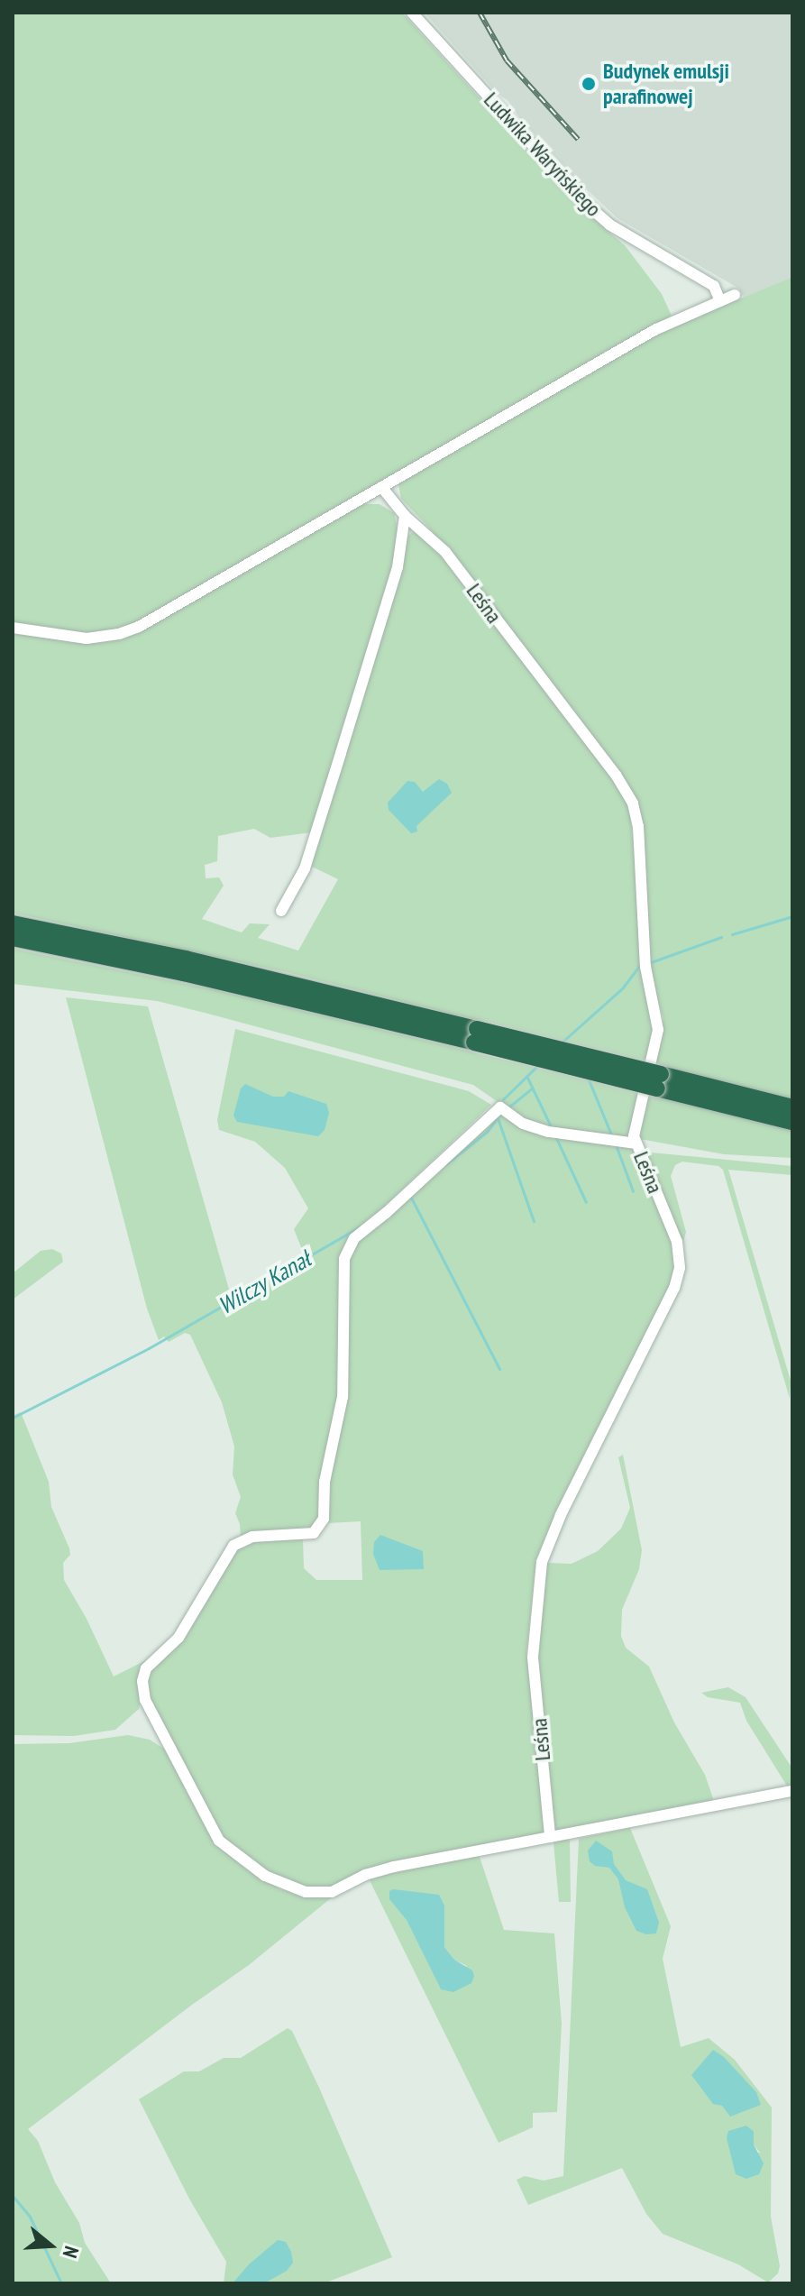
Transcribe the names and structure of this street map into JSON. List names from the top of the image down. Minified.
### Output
{"streets":{"street":["Ludwika Waryńskiego","Leśna"]},"water":["Wilczy Kanał"],"places":["Budynek emulsji parafinowej"],"north":"right"}
